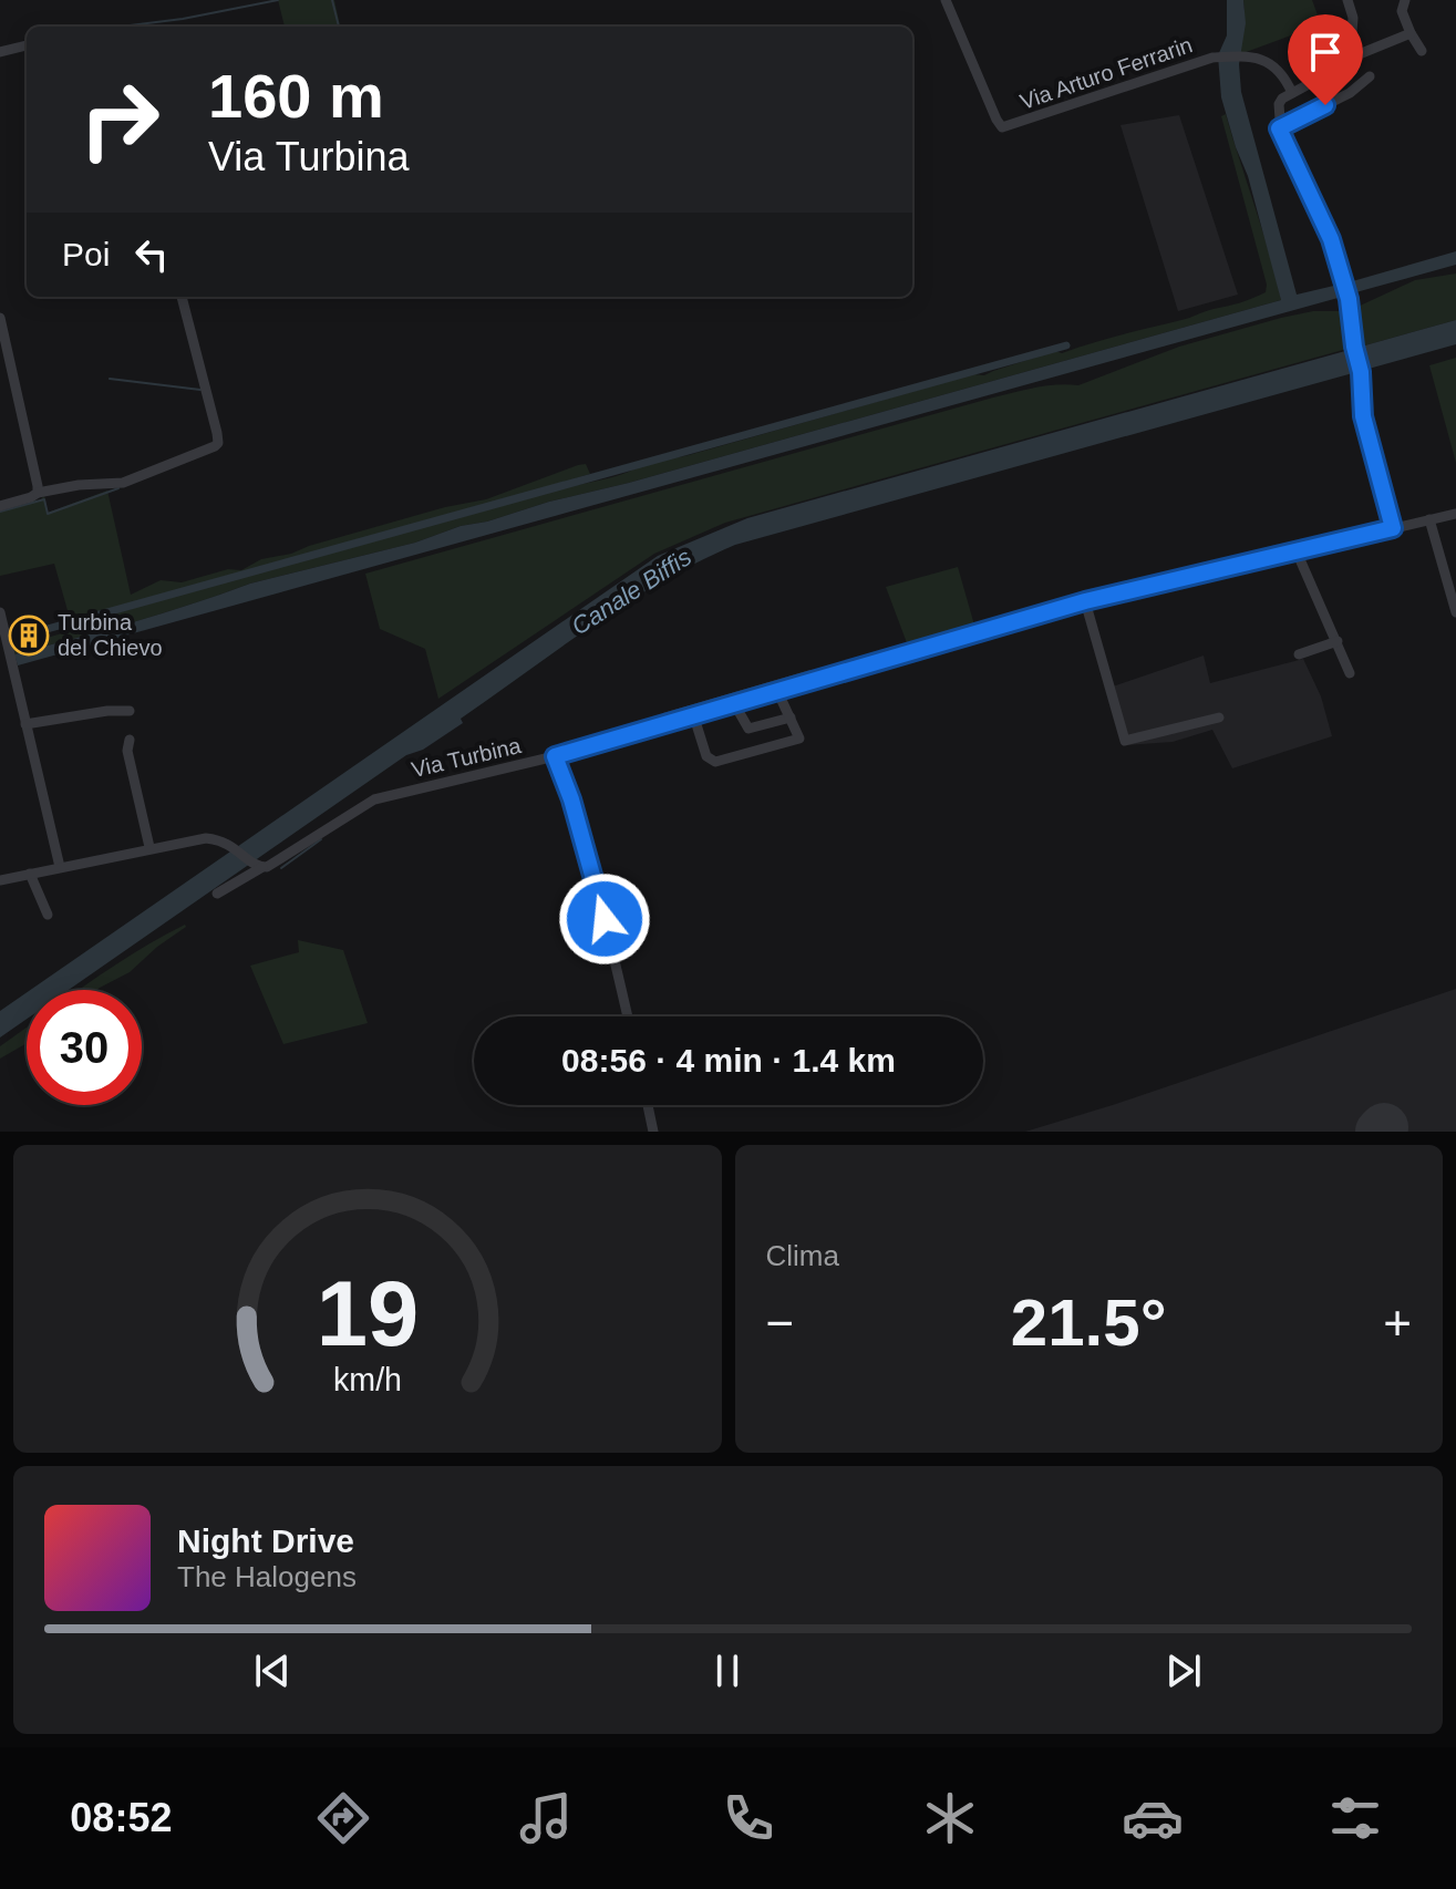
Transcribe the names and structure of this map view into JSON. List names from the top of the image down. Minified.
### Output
{"streets":{"street":["Via Arturo Ferrarin","Via Turbina"]},"water":["Canale Biffis"],"places":{"building":["Turbina del Chievo"]},"page":{"turn":["160 m","Via Turbina"],"then":"Poi","limit":"30","trip":"08:56 · 4 min · 1.4 km","tile":"Clima","heat":["−","21.5°","+"],"song":["Night Drive","The Halogens"],"tabs":"08:52","gauge":["19","km/h"]}}
